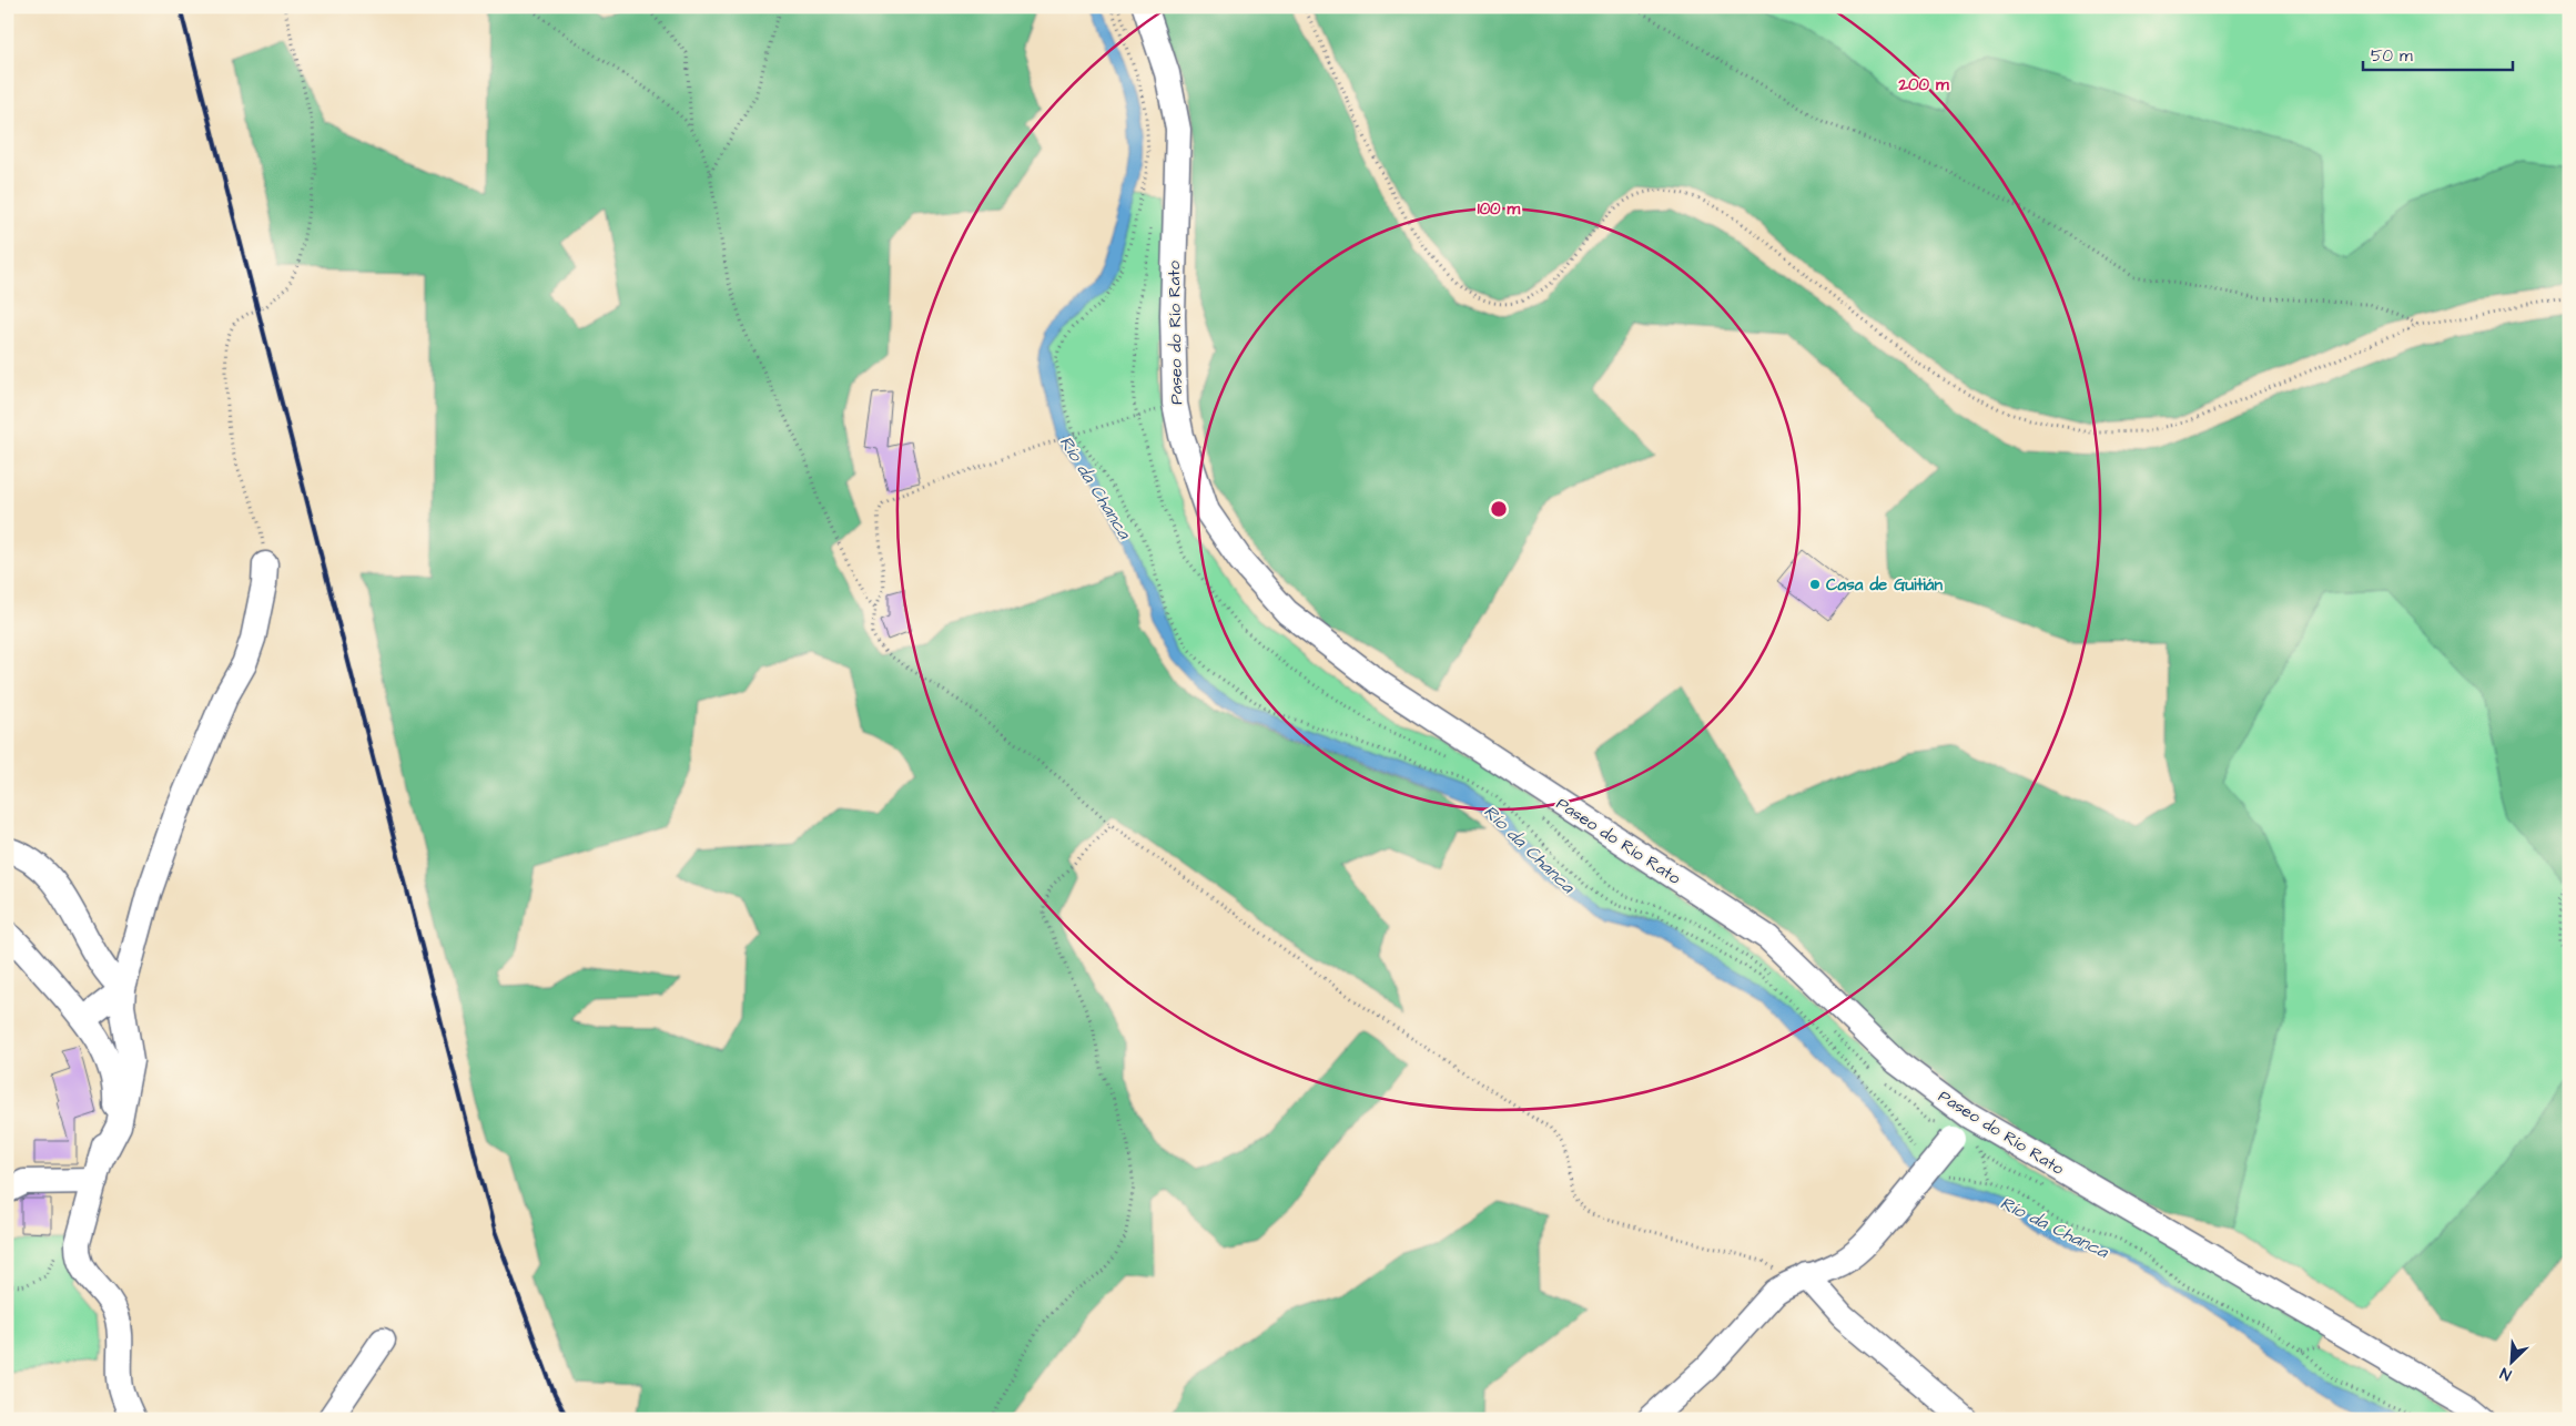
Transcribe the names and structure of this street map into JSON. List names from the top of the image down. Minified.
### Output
{"streets":{"street":["Paseo do Río Rato"]},"water":["Río da Chanca"],"places":["Casa de Guitián"],"scale_bar":"50 m","north":"bottom left","rings":["200 m","100 m"]}
